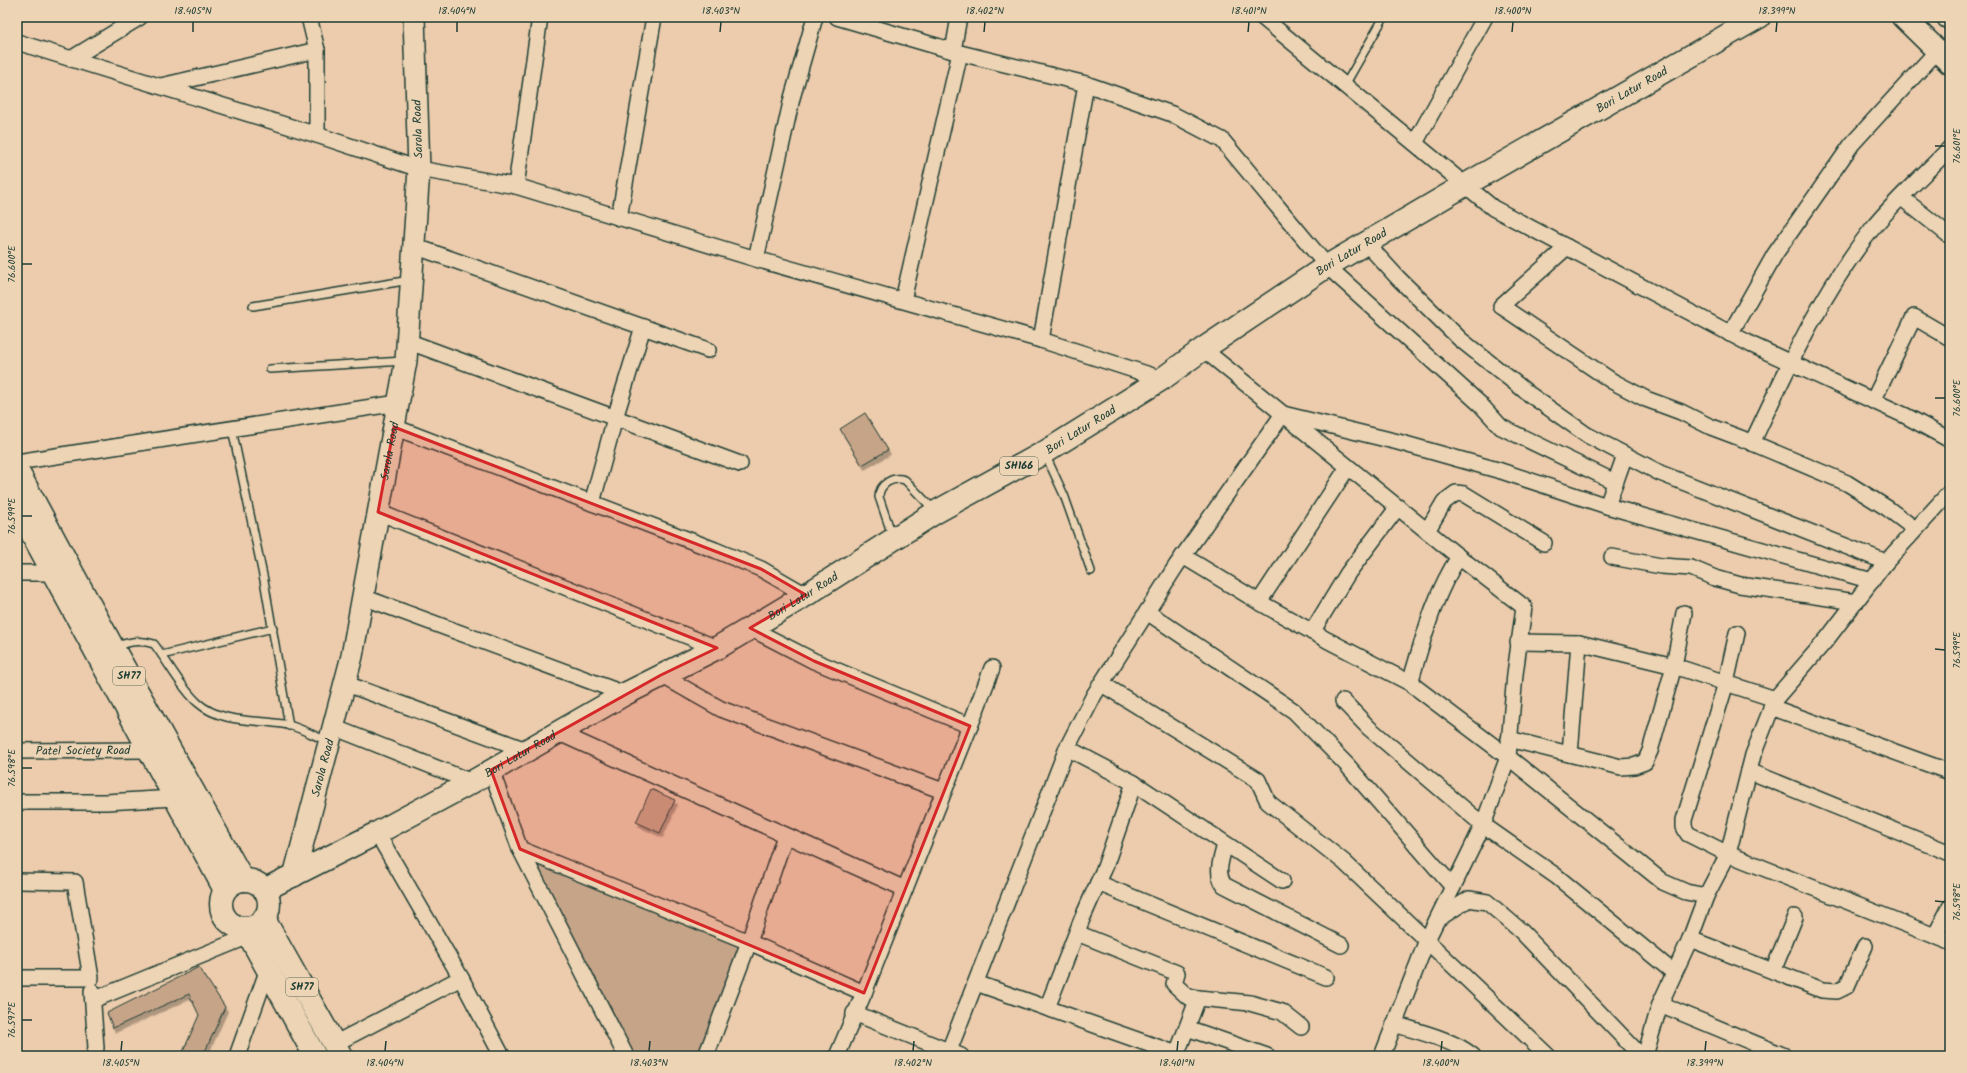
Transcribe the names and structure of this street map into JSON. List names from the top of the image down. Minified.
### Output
{"streets":{"main road":["Bori Latur Road","Sarola Road","SH166","SH77"],"street":["Patel Society Road"]},"crossings":[["Bori Latur Road","Sarola Road"],["Bori Latur Road","SH77"],["SH77","Patel Society Road"]],"coordinates":["18.405°N","18.404°N","18.403°N","18.402°N","18.401°N","18.400°N","18.399°N","76.601°E","76.600°E","76.599°E","76.598°E","76.597°E"]}
